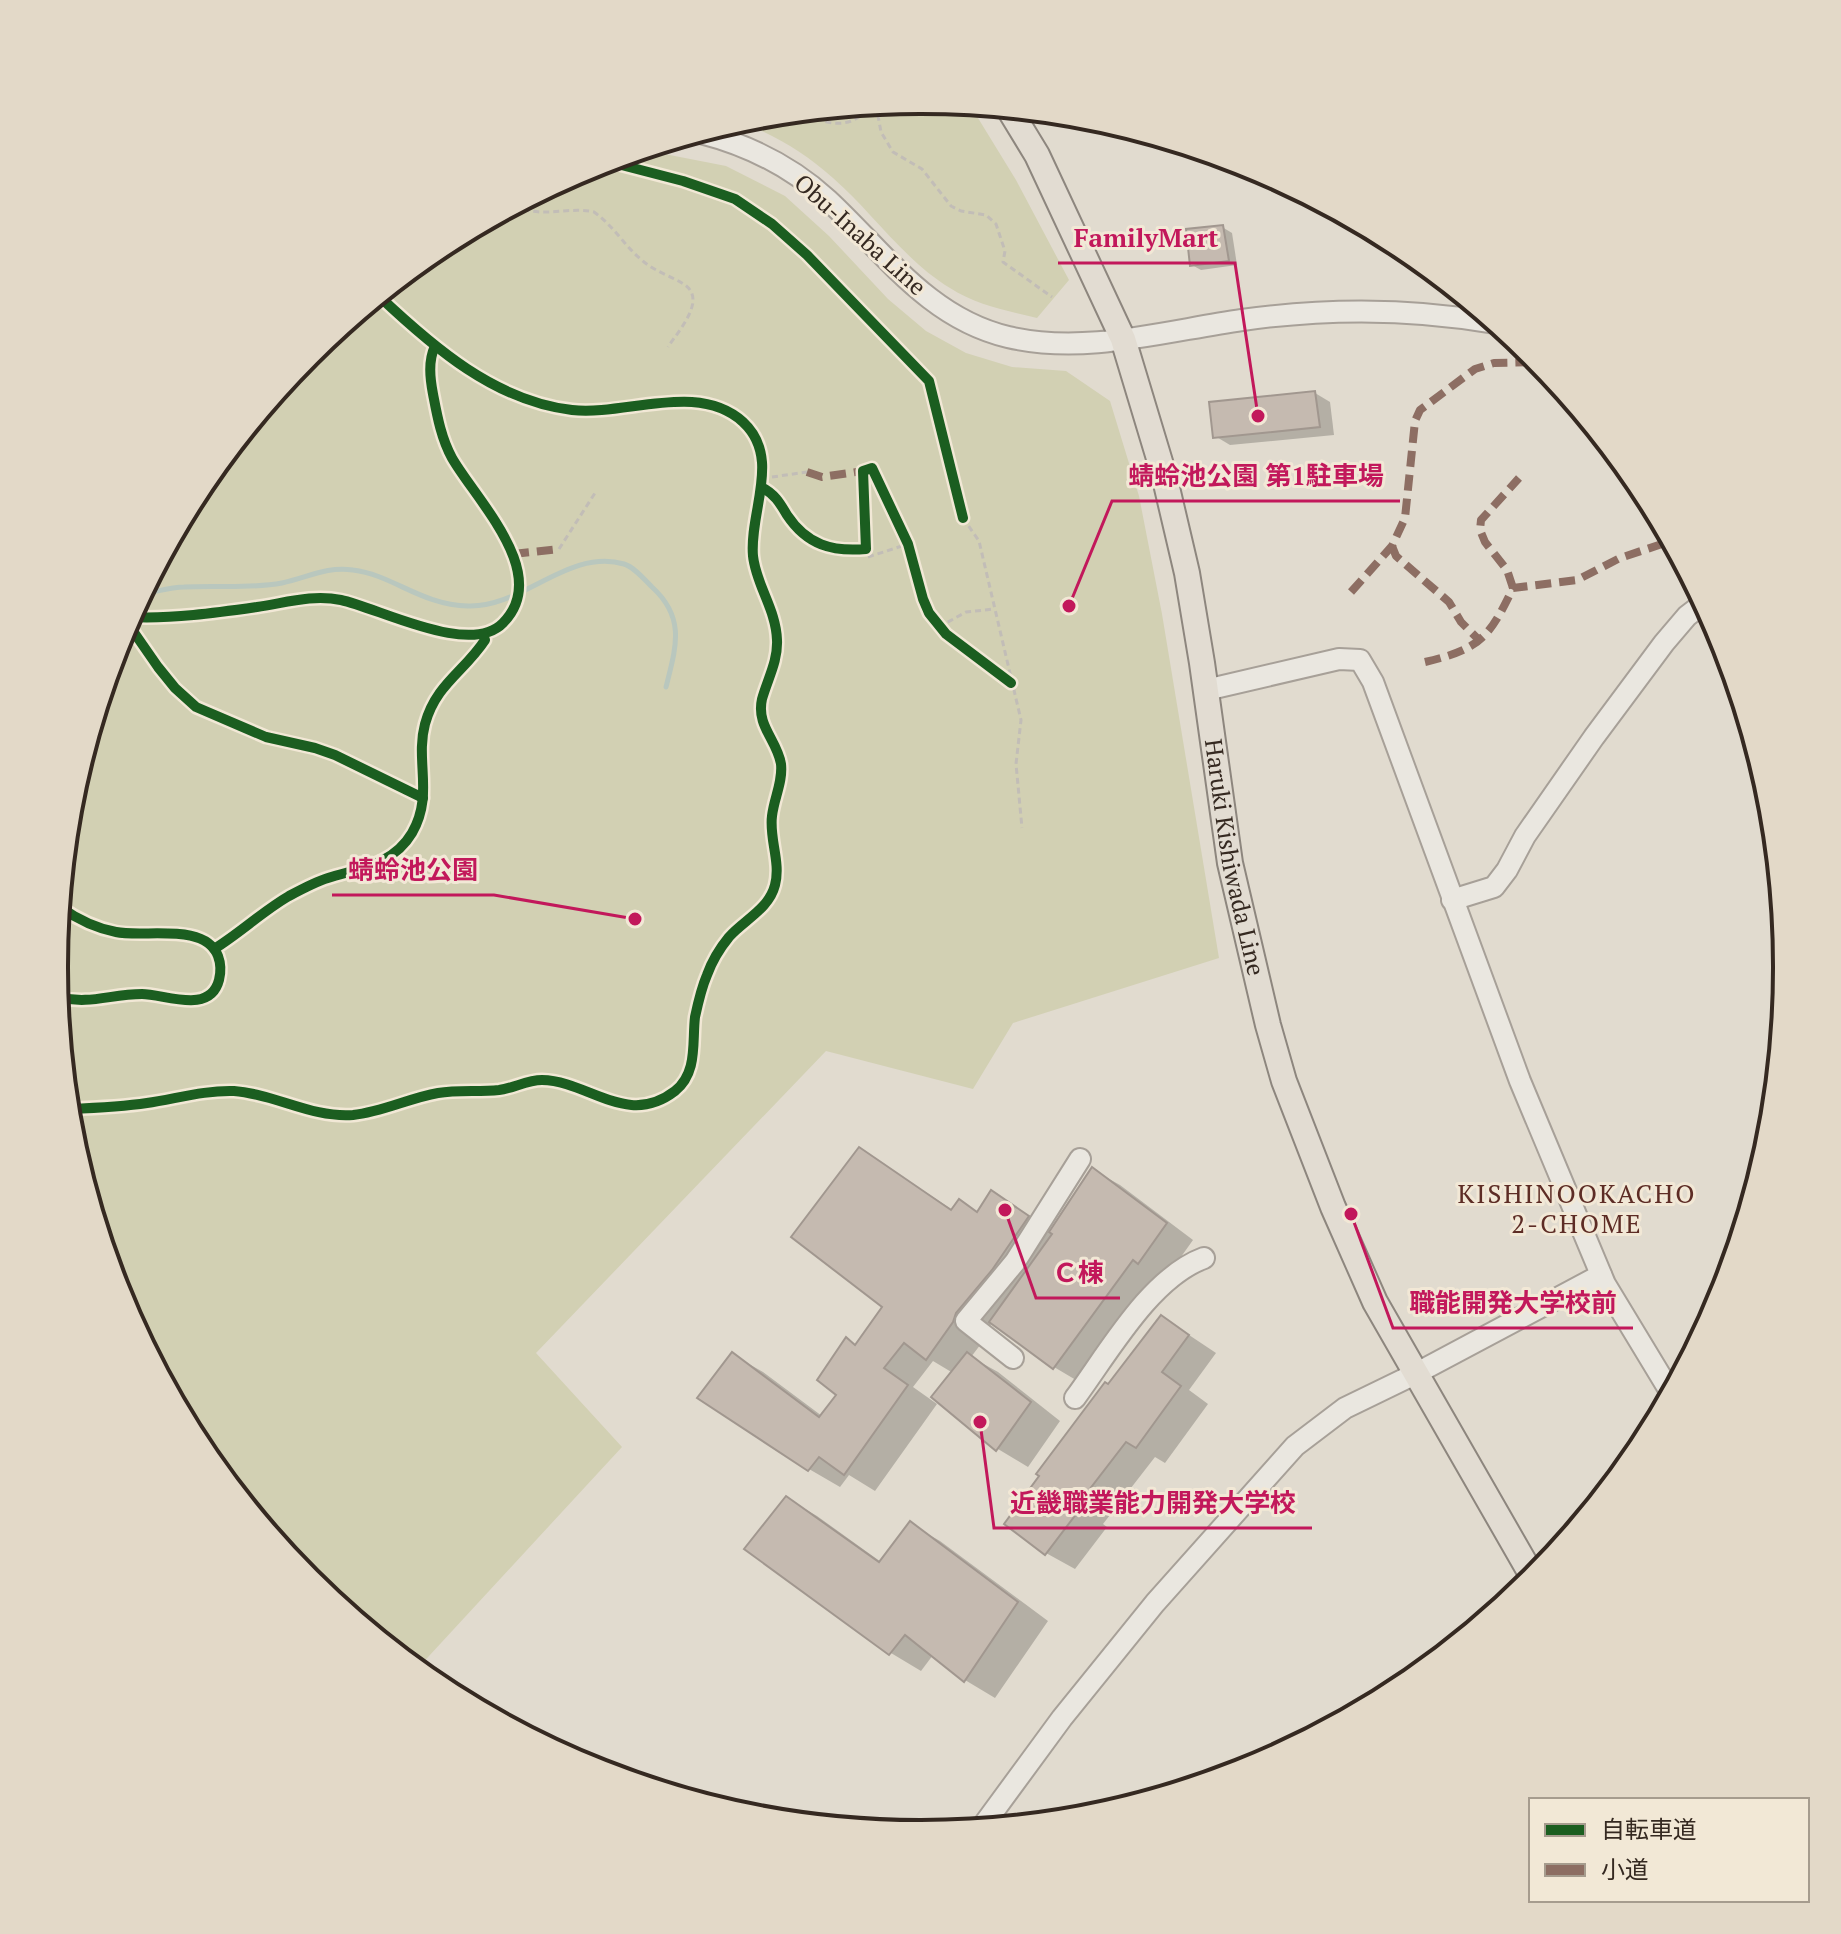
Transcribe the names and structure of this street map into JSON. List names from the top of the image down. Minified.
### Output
{"streets":{"main road":["Haruki Kishiwada Line"],"street":["Obu-Inaba Line"]},"crossings":[["Obu-Inaba Line","Haruki Kishiwada Line"]],"districts":["KISHINOOKACHO 2-CHOME"],"places":["FamilyMart","蜻蛉池公園 第1駐車場","蜻蛉池公園","Ｃ棟","職能開発大学校前","近畿職業能力開発大学校"],"legend":["自転車道","小道"]}
